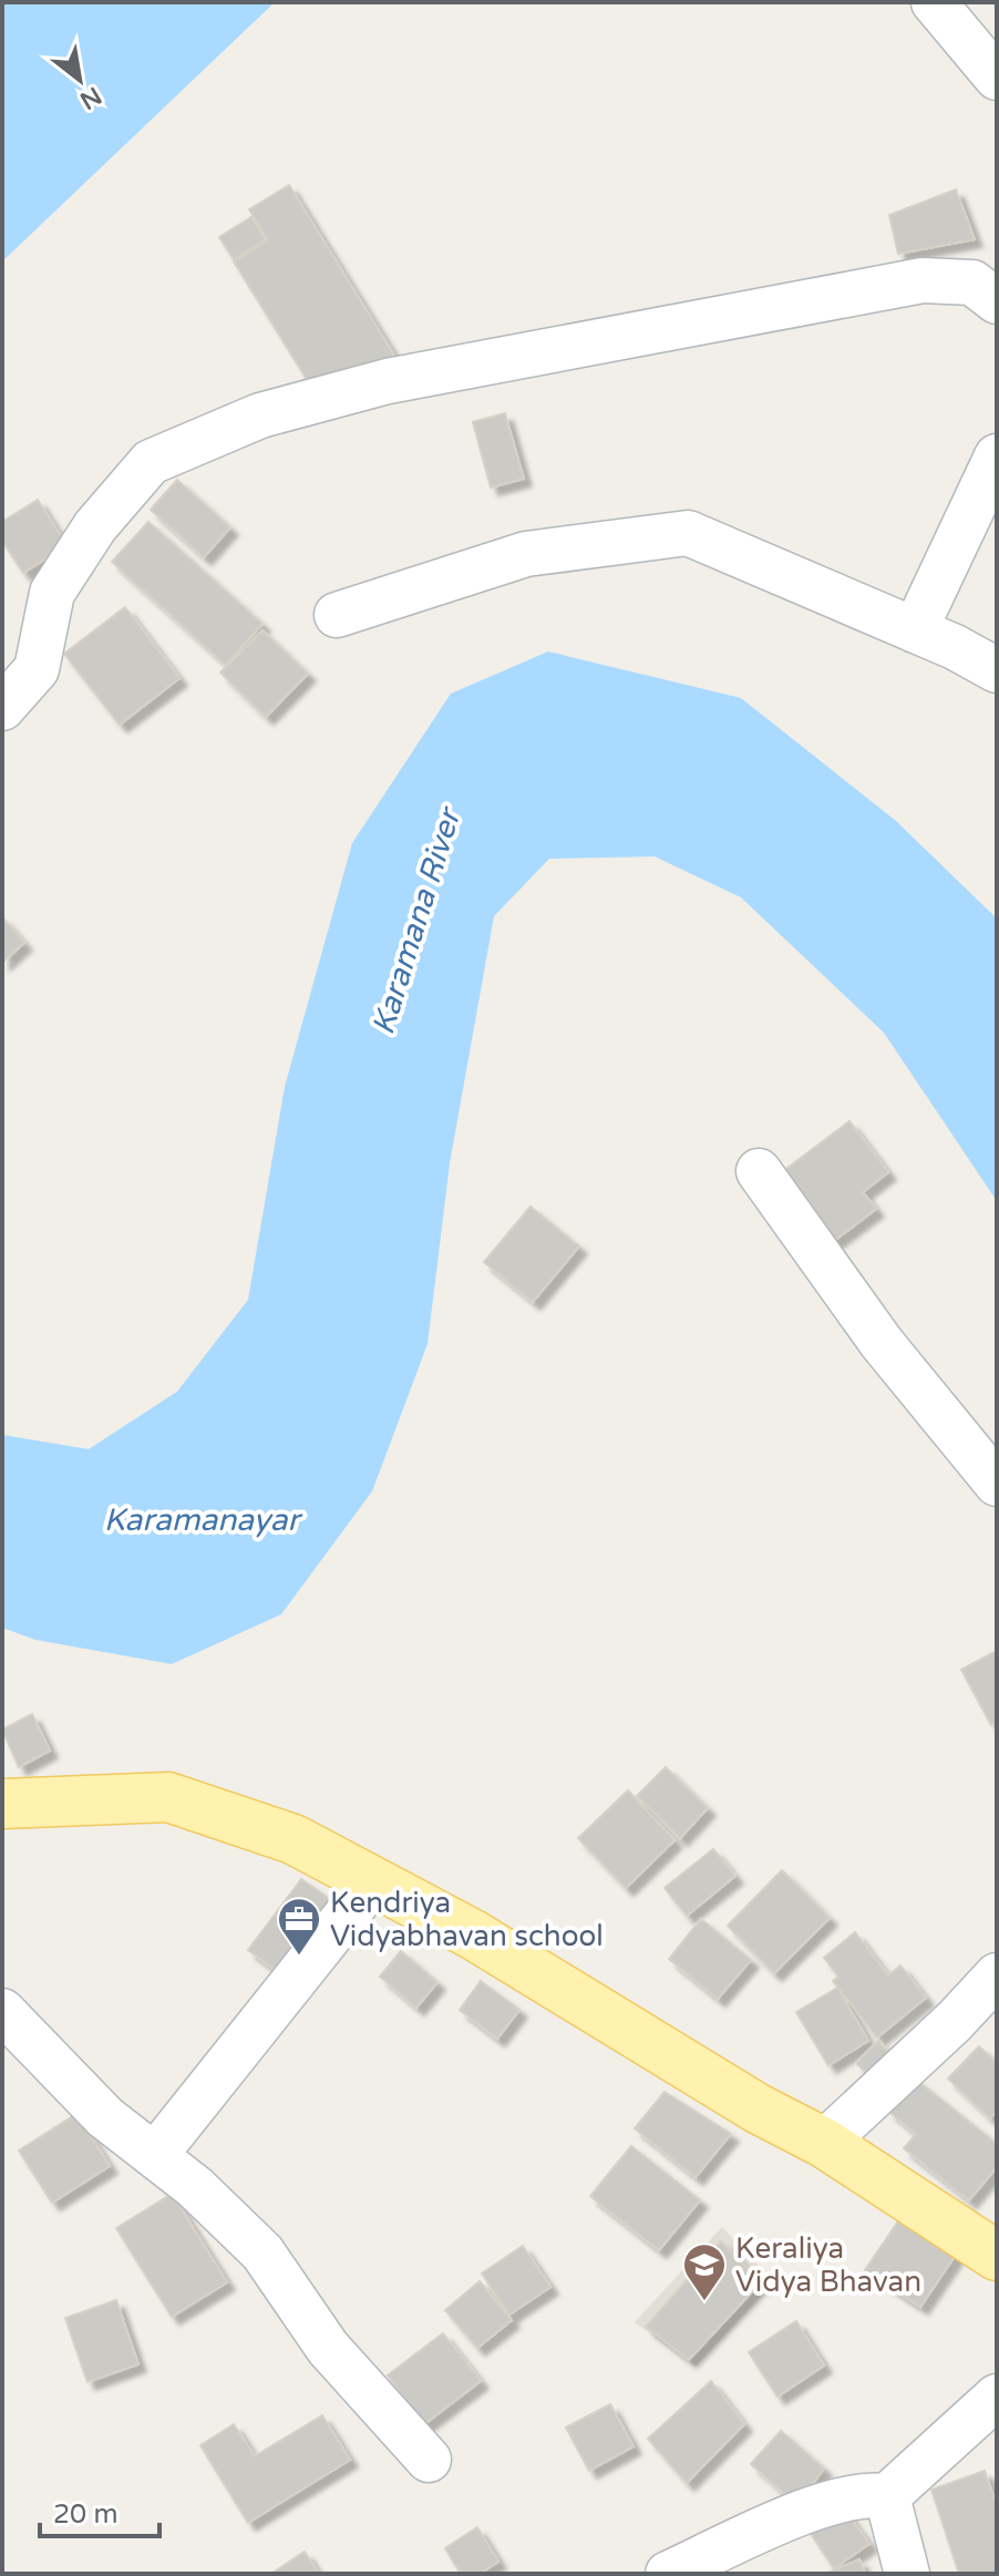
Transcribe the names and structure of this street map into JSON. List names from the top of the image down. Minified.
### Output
{"water":["Karamana River","Karamanayar"],"places":{"office":["Kendriya Vidyabhavan school"],"school or university":["Keraliya Vidya Bhavan"]},"scale_bar":"20 m","north":"bottom right"}
